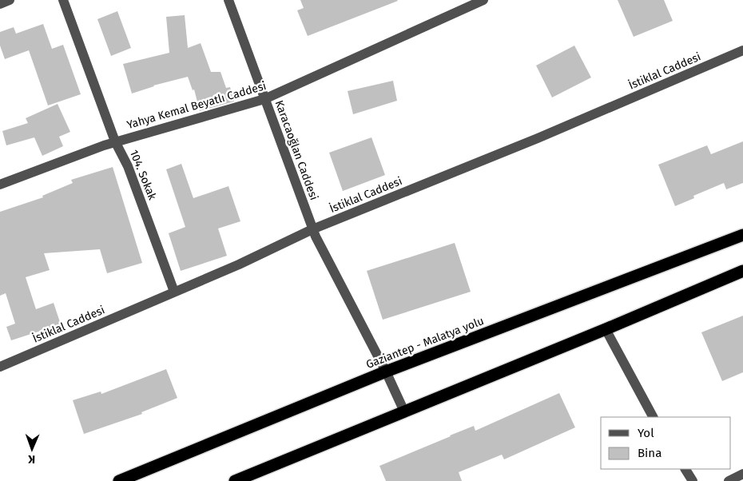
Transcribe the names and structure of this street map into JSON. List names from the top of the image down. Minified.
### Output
{"streets":{"highway":["Gaziantep - Malatya yolu"],"street":["İstiklal Caddesi","Yahya Kemal Beyatlı Caddesi","Karacaoğlan Caddesi","104. Sokak"]},"crossings":[["İstiklal Caddesi","Karacaoğlan Caddesi"],["İstiklal Caddesi","104. Sokak"],["Yahya Kemal Beyatlı Caddesi","Karacaoğlan Caddesi"],["Yahya Kemal Beyatlı Caddesi","104. Sokak"],["Karacaoğlan Caddesi","Gaziantep - Malatya yolu"]],"legend":["Yol","Bina"],"north":"bottom"}
